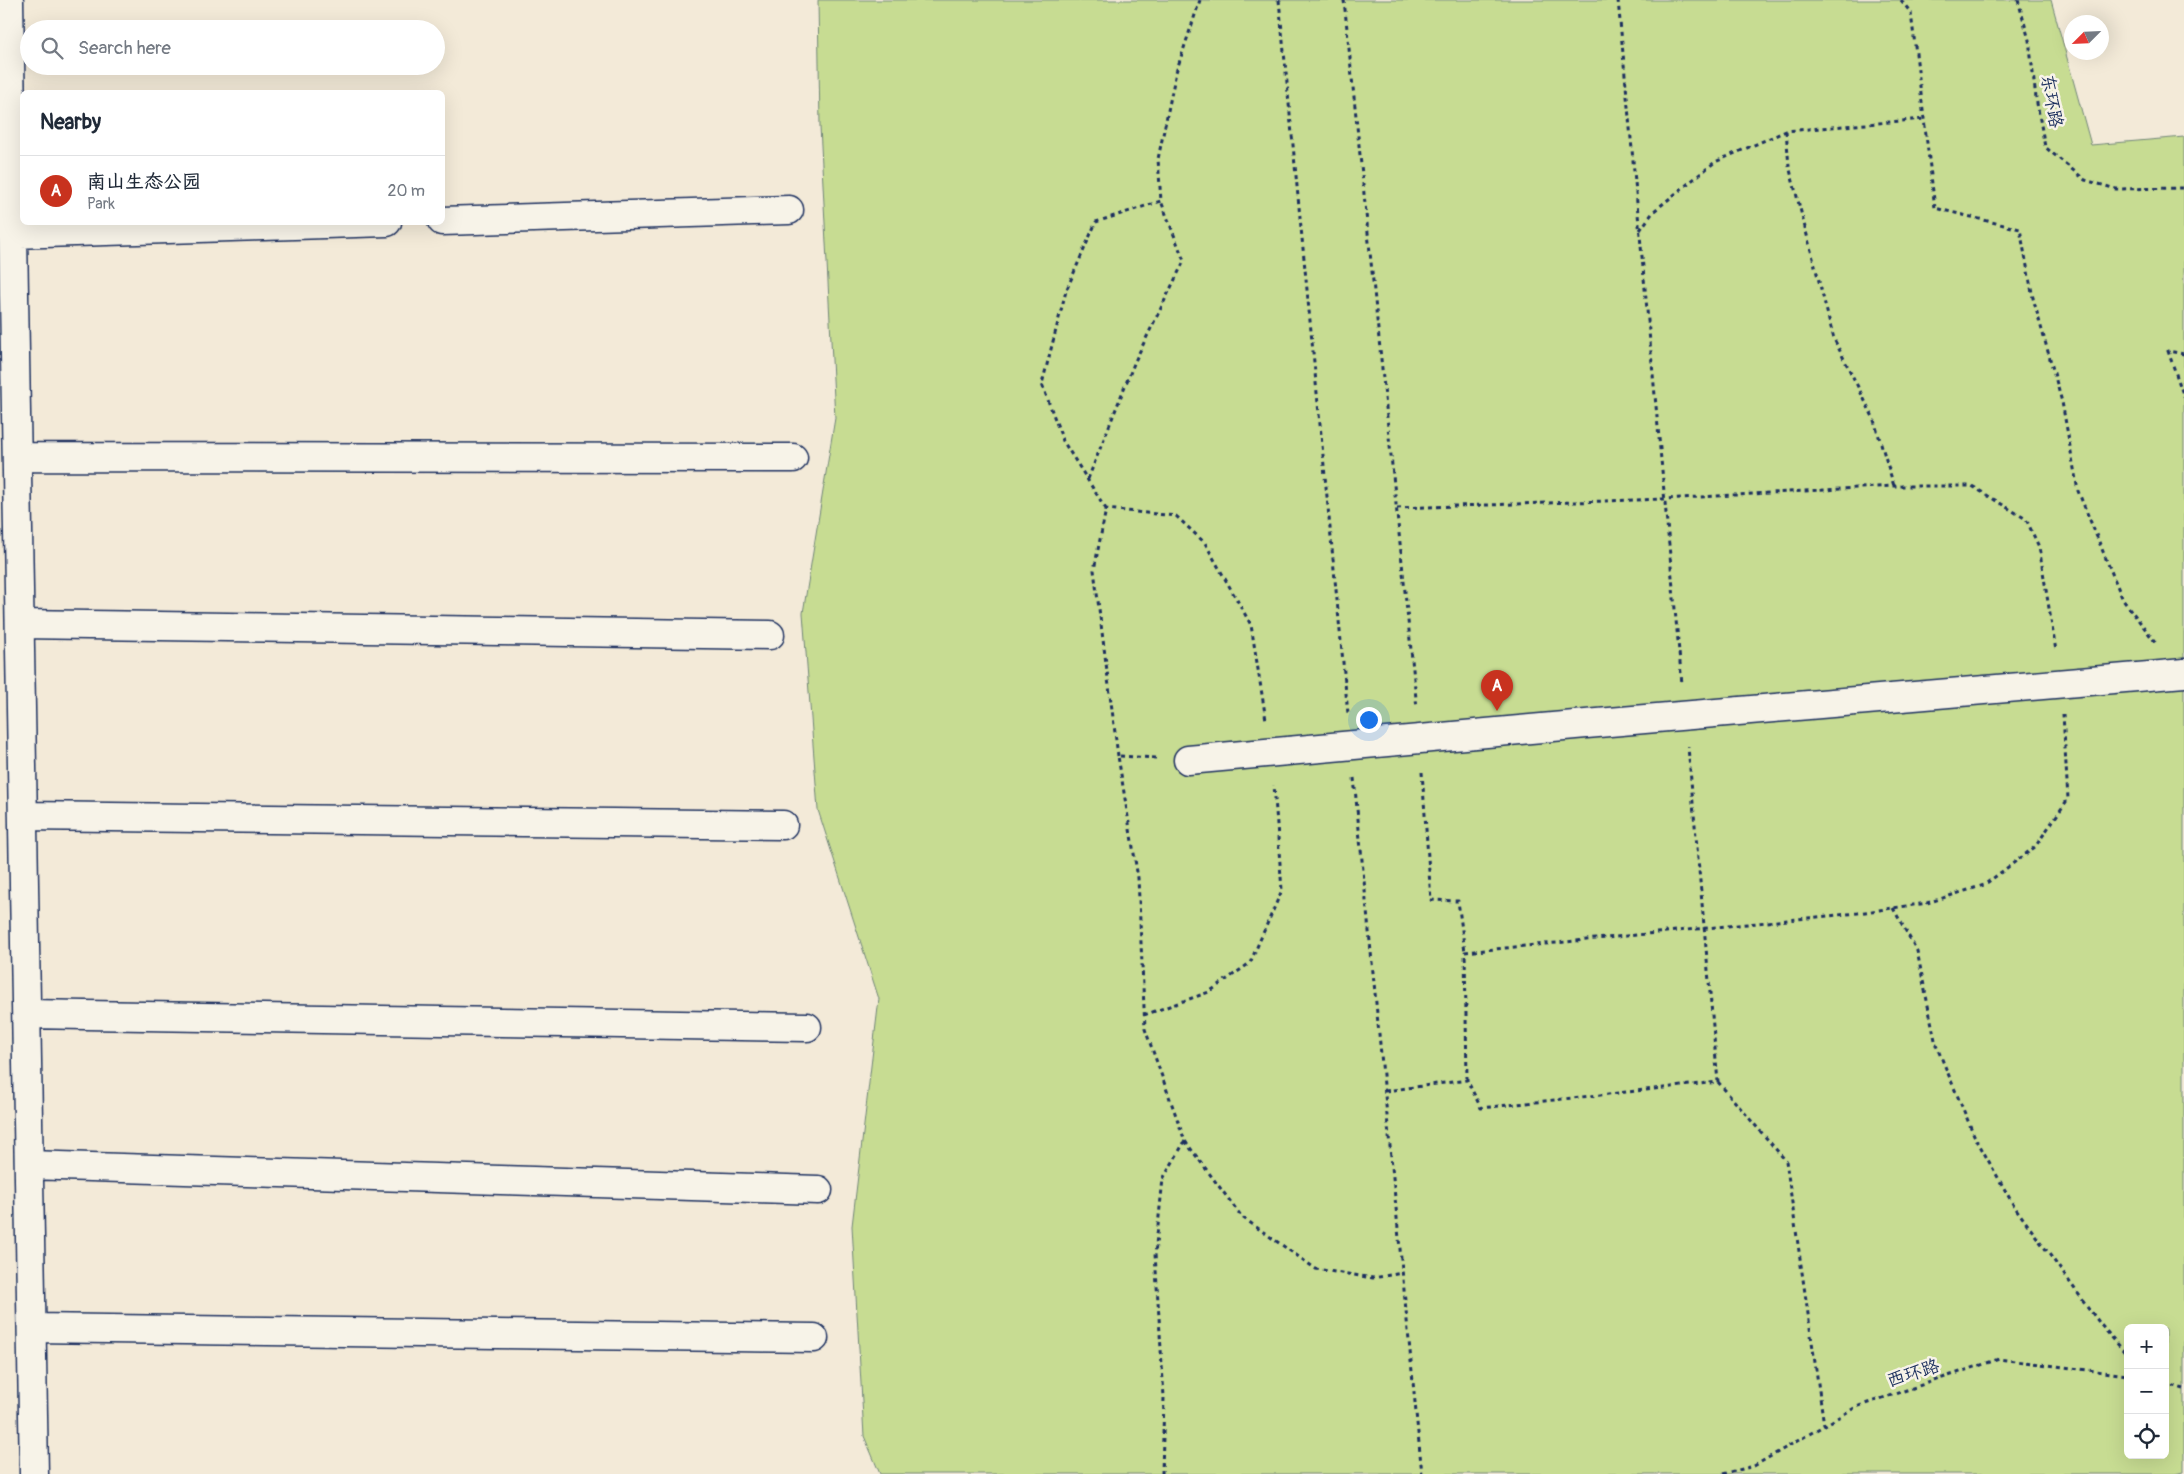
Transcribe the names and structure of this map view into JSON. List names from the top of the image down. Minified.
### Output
{"streets":{"path":["东环路","西环路"]},"north":"bottom left","page":{"search":"Search here","heading":"Nearby","list":[{"mark":"A","name":"南山生态公园","note":"Park","value":"20 m"}],"pins":"A","map_buttons":["+","−"]}}
